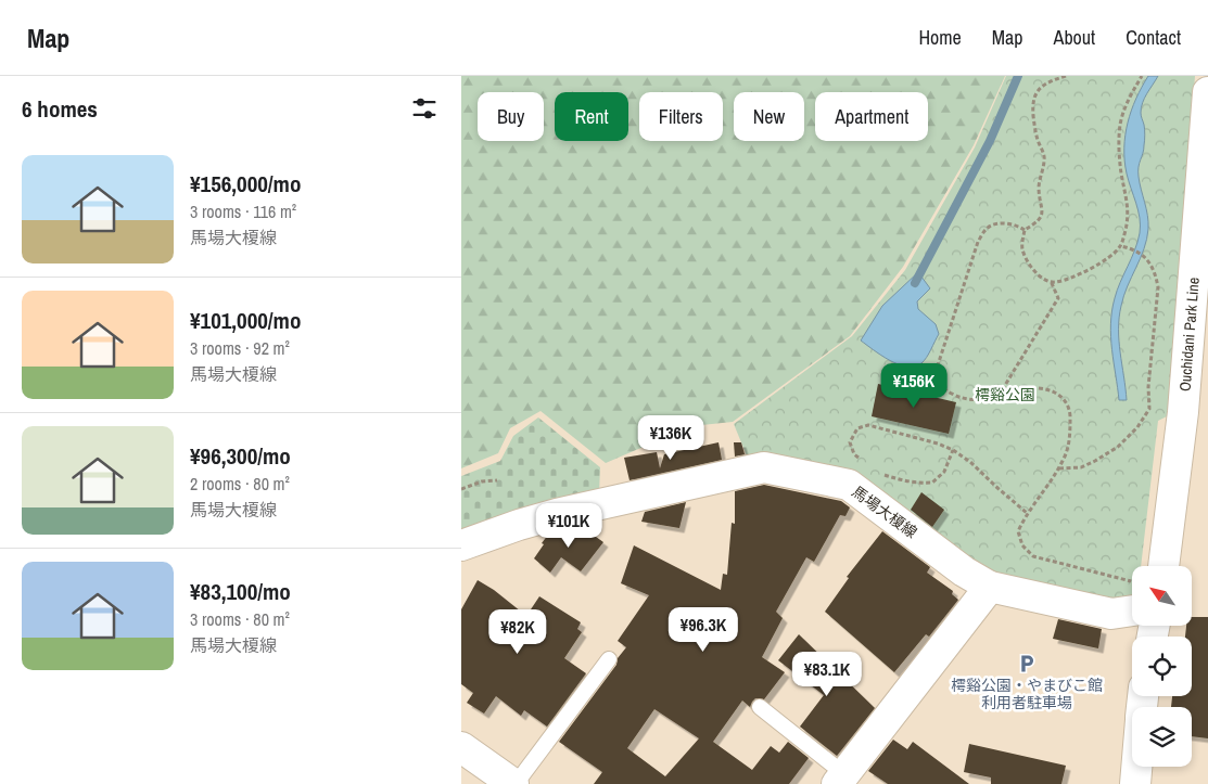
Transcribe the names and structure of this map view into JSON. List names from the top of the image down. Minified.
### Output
{"streets":{"street":["Ouchidani Park Line","馬場大榎線"]},"parks":["樗谿公園"],"places":{"parking":["樗谿公園・やまびこ館 利用者駐車場"]},"north":"top left","page":{"header":"Map","nav":["Home","Map","About","Contact"],"heading":"6 homes","chip":["Buy","Rent","Filters","New","Apartment"],"list":[{"name":"¥156,000/mo","note":"3 rooms · 116 m² · 馬場大榎線"},{"name":"¥101,000/mo","note":"3 rooms · 92 m² · 馬場大榎線"},{"name":"¥96,300/mo","note":"2 rooms · 80 m² · 馬場大榎線"},{"name":"¥83,100/mo","note":"3 rooms · 80 m² · 馬場大榎線"}],"price":["¥156K","¥136K","¥101K","¥96.3K","¥82K","¥83.1K"]}}
